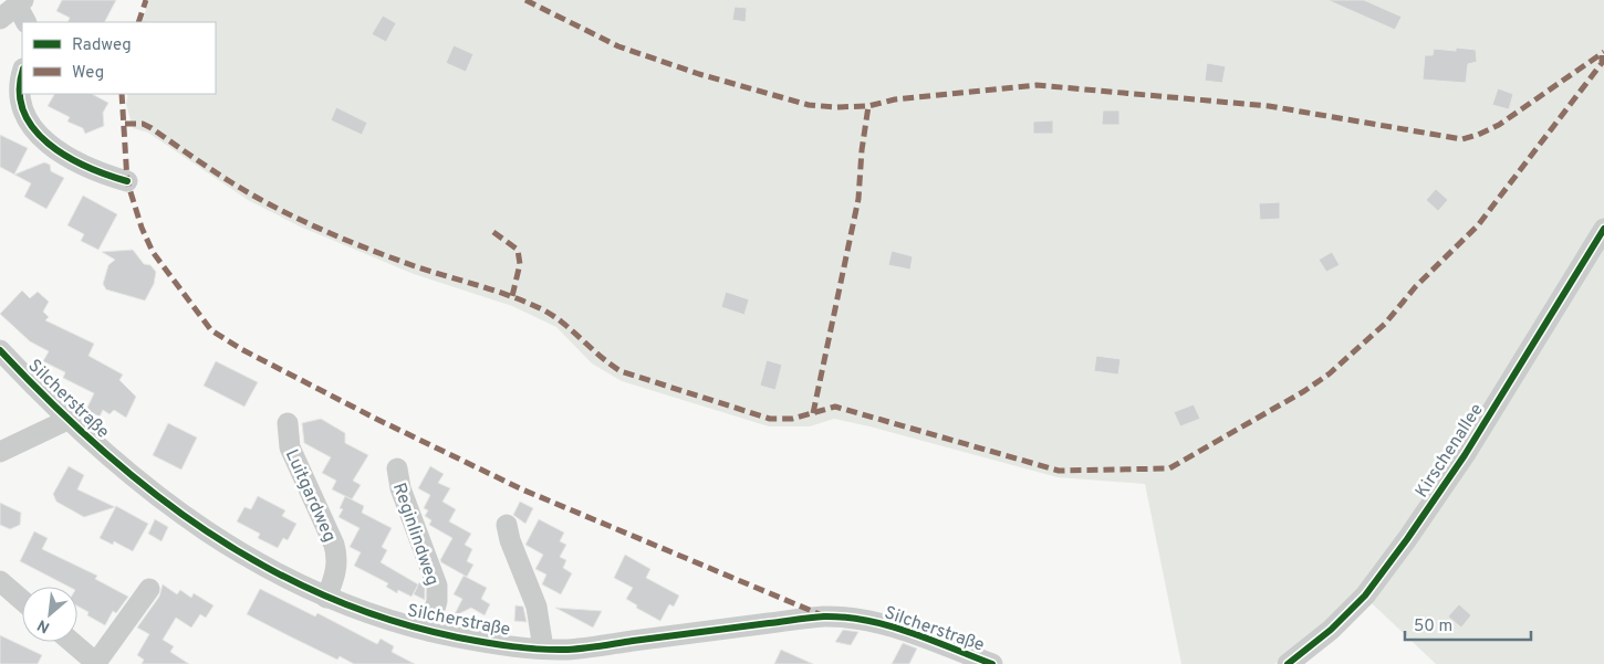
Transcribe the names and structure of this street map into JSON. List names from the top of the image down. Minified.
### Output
{"streets":{"street":["Silcherstraße","Kirschenallee","Luitgardweg","Reginlindweg"]},"crossings":[["Silcherstraße","Luitgardweg"],["Silcherstraße","Reginlindweg"]],"legend":["Radweg","Weg"],"scale_bar":"50 m","north":"bottom left"}
